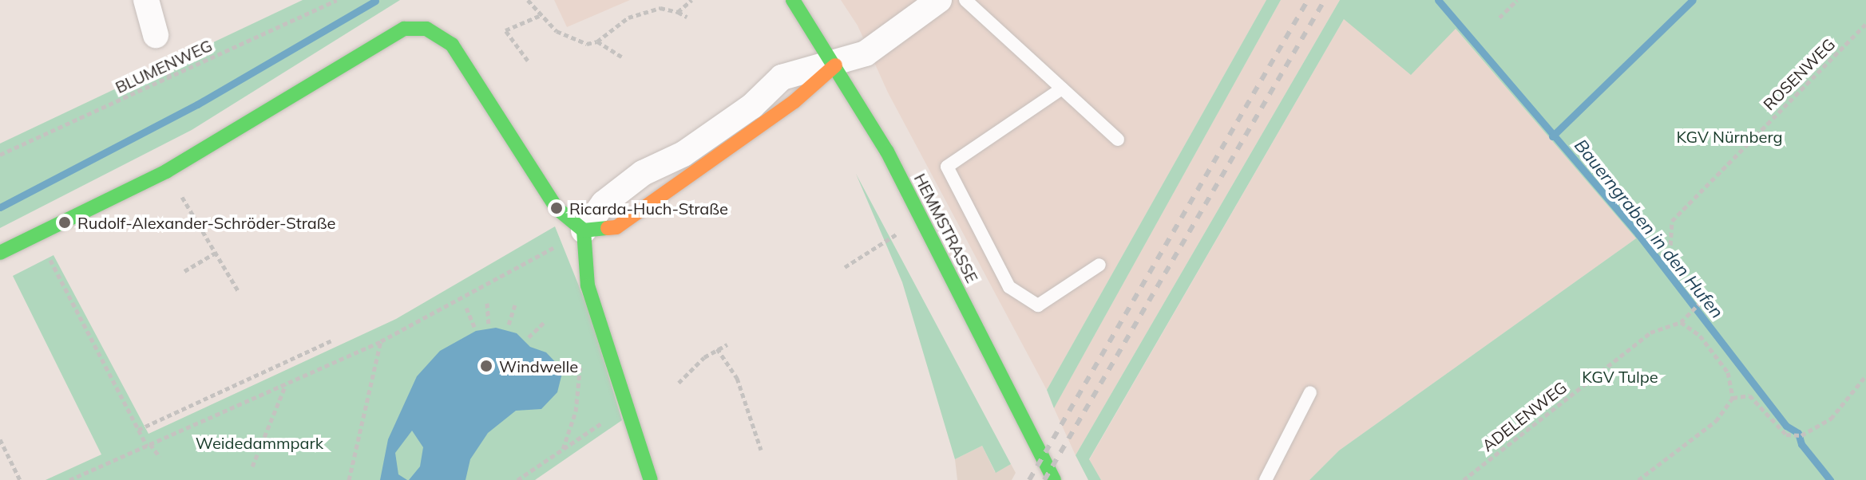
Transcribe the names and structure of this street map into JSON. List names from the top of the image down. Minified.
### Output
{"streets":{"street":["HEMMSTRASSE"],"path":["BLUMENWEG","ROSENWEG","ADELENWEG"]},"crossings":[["ROSENWEG","ADELENWEG"]],"water":["Bauerngraben in den Hufen"],"parks":["KGV Nürnberg","KGV Tulpe","Weidedammpark"],"places":["Ricarda-Huch-Straße","Rudolf-Alexander-Schröder-Straße","Windwelle"]}
